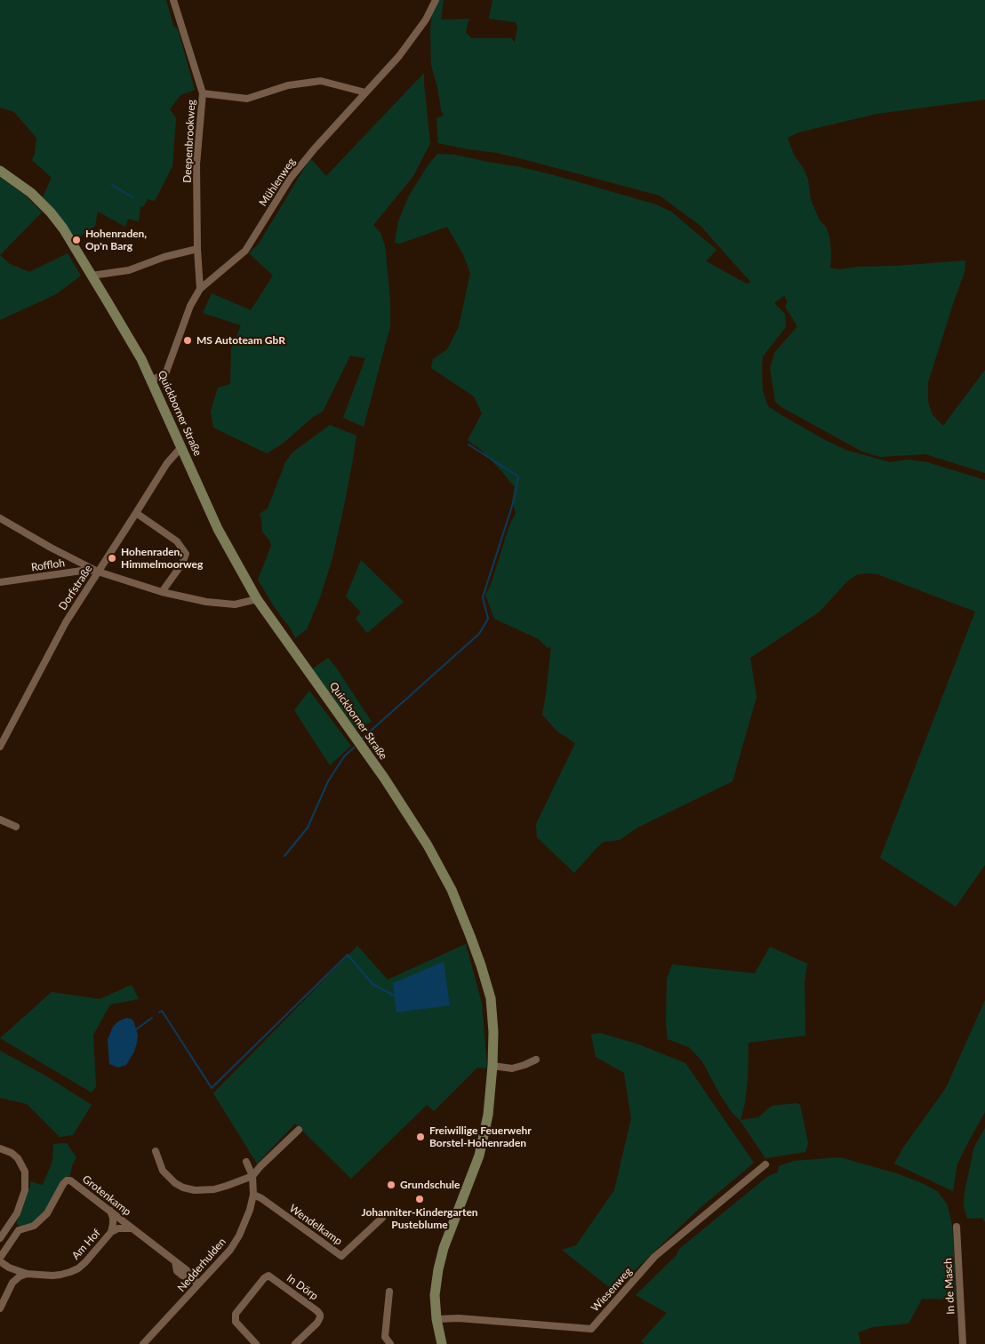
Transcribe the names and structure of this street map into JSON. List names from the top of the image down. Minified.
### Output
{"streets":{"main road":["Quickborner Straße"],"street":["Deepenbrookweg","Mühlenweg","Roffloh","Dorfstraße","Grotenkamp","Wendelkamp","Am Hof","Nedderhulden","In de Masch","In Dörp","Wiesenweg"]},"crossings":[["Deepenbrookweg","Mühlenweg"],["Mühlenweg","Quickborner Straße"],["Quickborner Straße","Dorfstraße"],["Quickborner Straße","Wiesenweg"],["Roffloh","Dorfstraße"],["Grotenkamp","Am Hof"],["Grotenkamp","Nedderhulden"],["Wendelkamp","Nedderhulden"]],"places":["Hohenraden, Op'n Barg","MS Autoteam GbR","Hohenraden, Himmelmoorweg","Freiwillige Feuerwehr Borstel-Hohenraden","Grundschule","Johanniter-Kindergarten Pusteblume"]}
